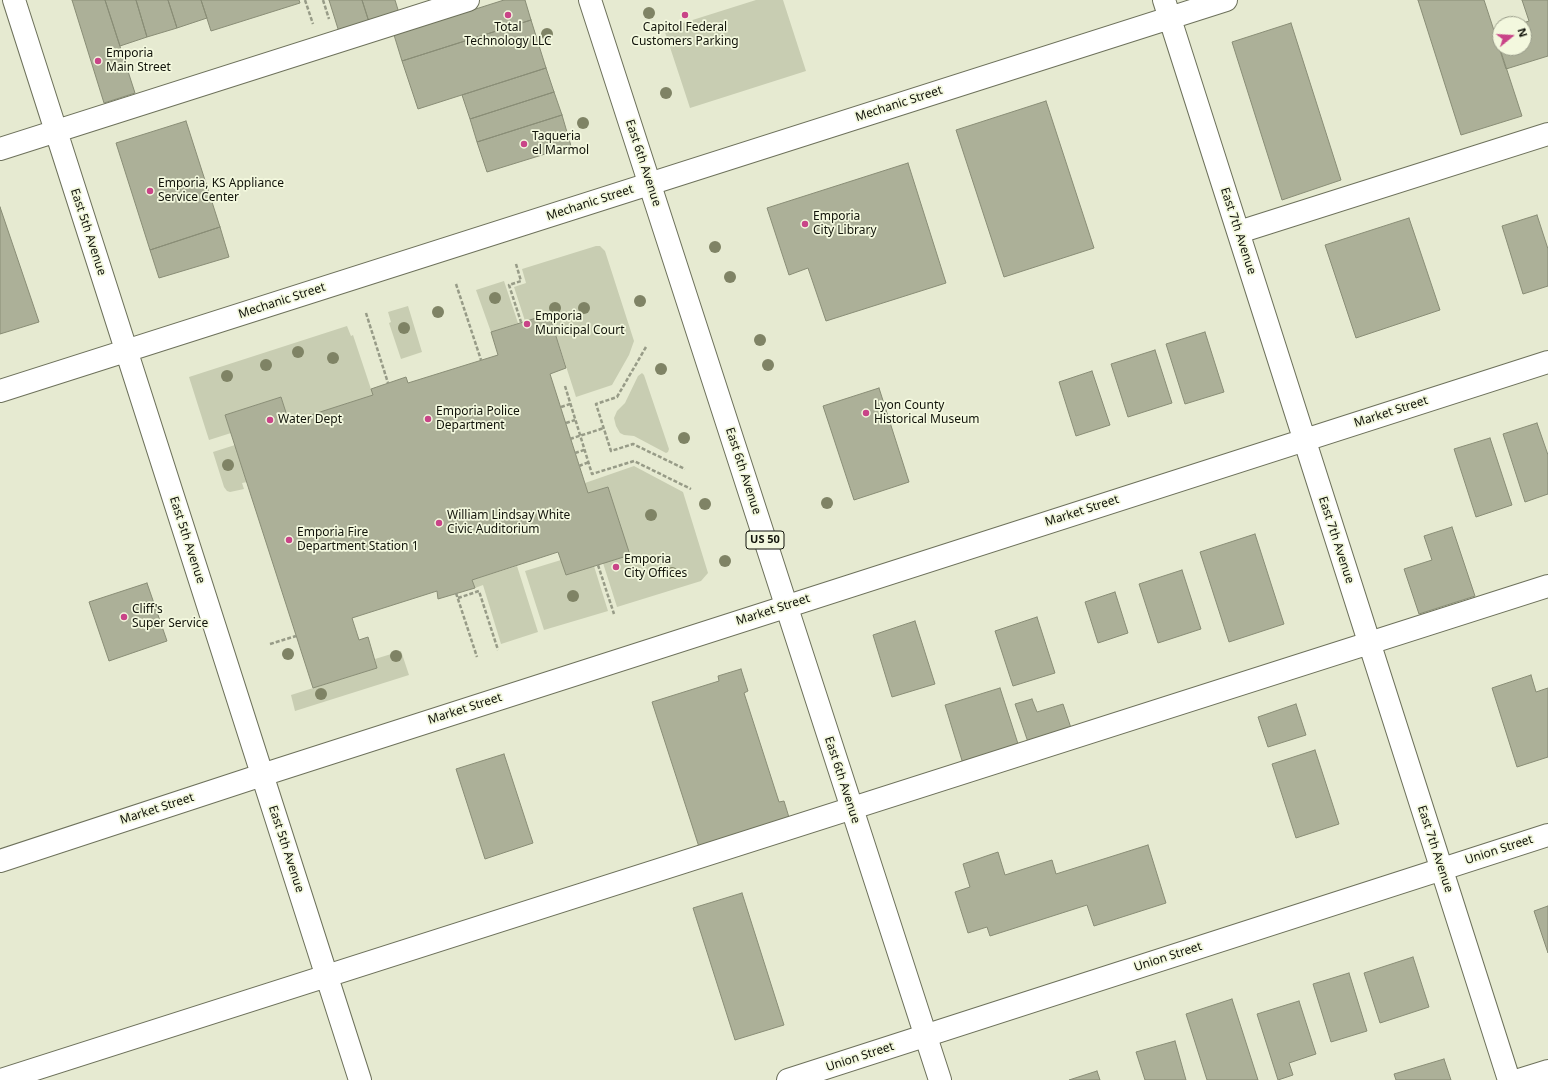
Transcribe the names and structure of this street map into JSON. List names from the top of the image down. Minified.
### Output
{"streets":{"street":["Mechanic Street","East 6th Avenue","East 7th Avenue","East 5th Avenue","Market Street","US 50","Union Street"]},"crossings":[["Mechanic Street","East 6th Avenue"],["Mechanic Street","East 7th Avenue"],["Mechanic Street","East 5th Avenue"],["East 6th Avenue","Market Street"],["East 6th Avenue","Union Street"],["East 7th Avenue","Market Street"],["East 7th Avenue","Union Street"],["East 5th Avenue","Market Street"]],"places":["Total Technology LLC","Capitol Federal Customers Parking","Emporia Main Street","Taqueria el Marmol","Emporia, KS Appliance Service Center","Emporia City Library","Emporia Municipal Court","Lyon County Historical Museum","Emporia Police Department","Water Dept","William Lindsay White Civic Auditorium","Emporia Fire Department Station 1","Emporia City Offices","Cliff's Super Service"],"north":"right"}
